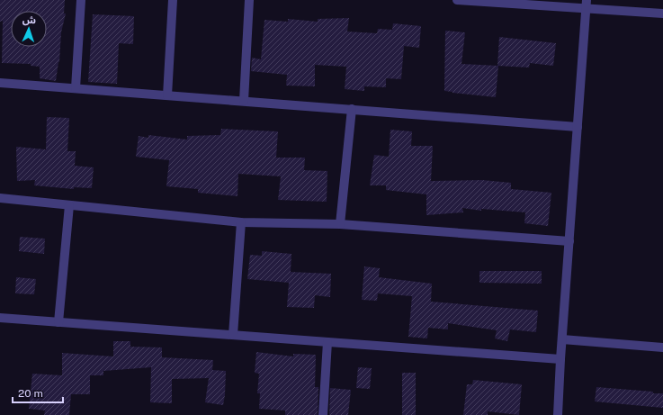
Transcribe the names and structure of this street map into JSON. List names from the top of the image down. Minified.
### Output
{"scale_bar":"20 m","north":"top"}
